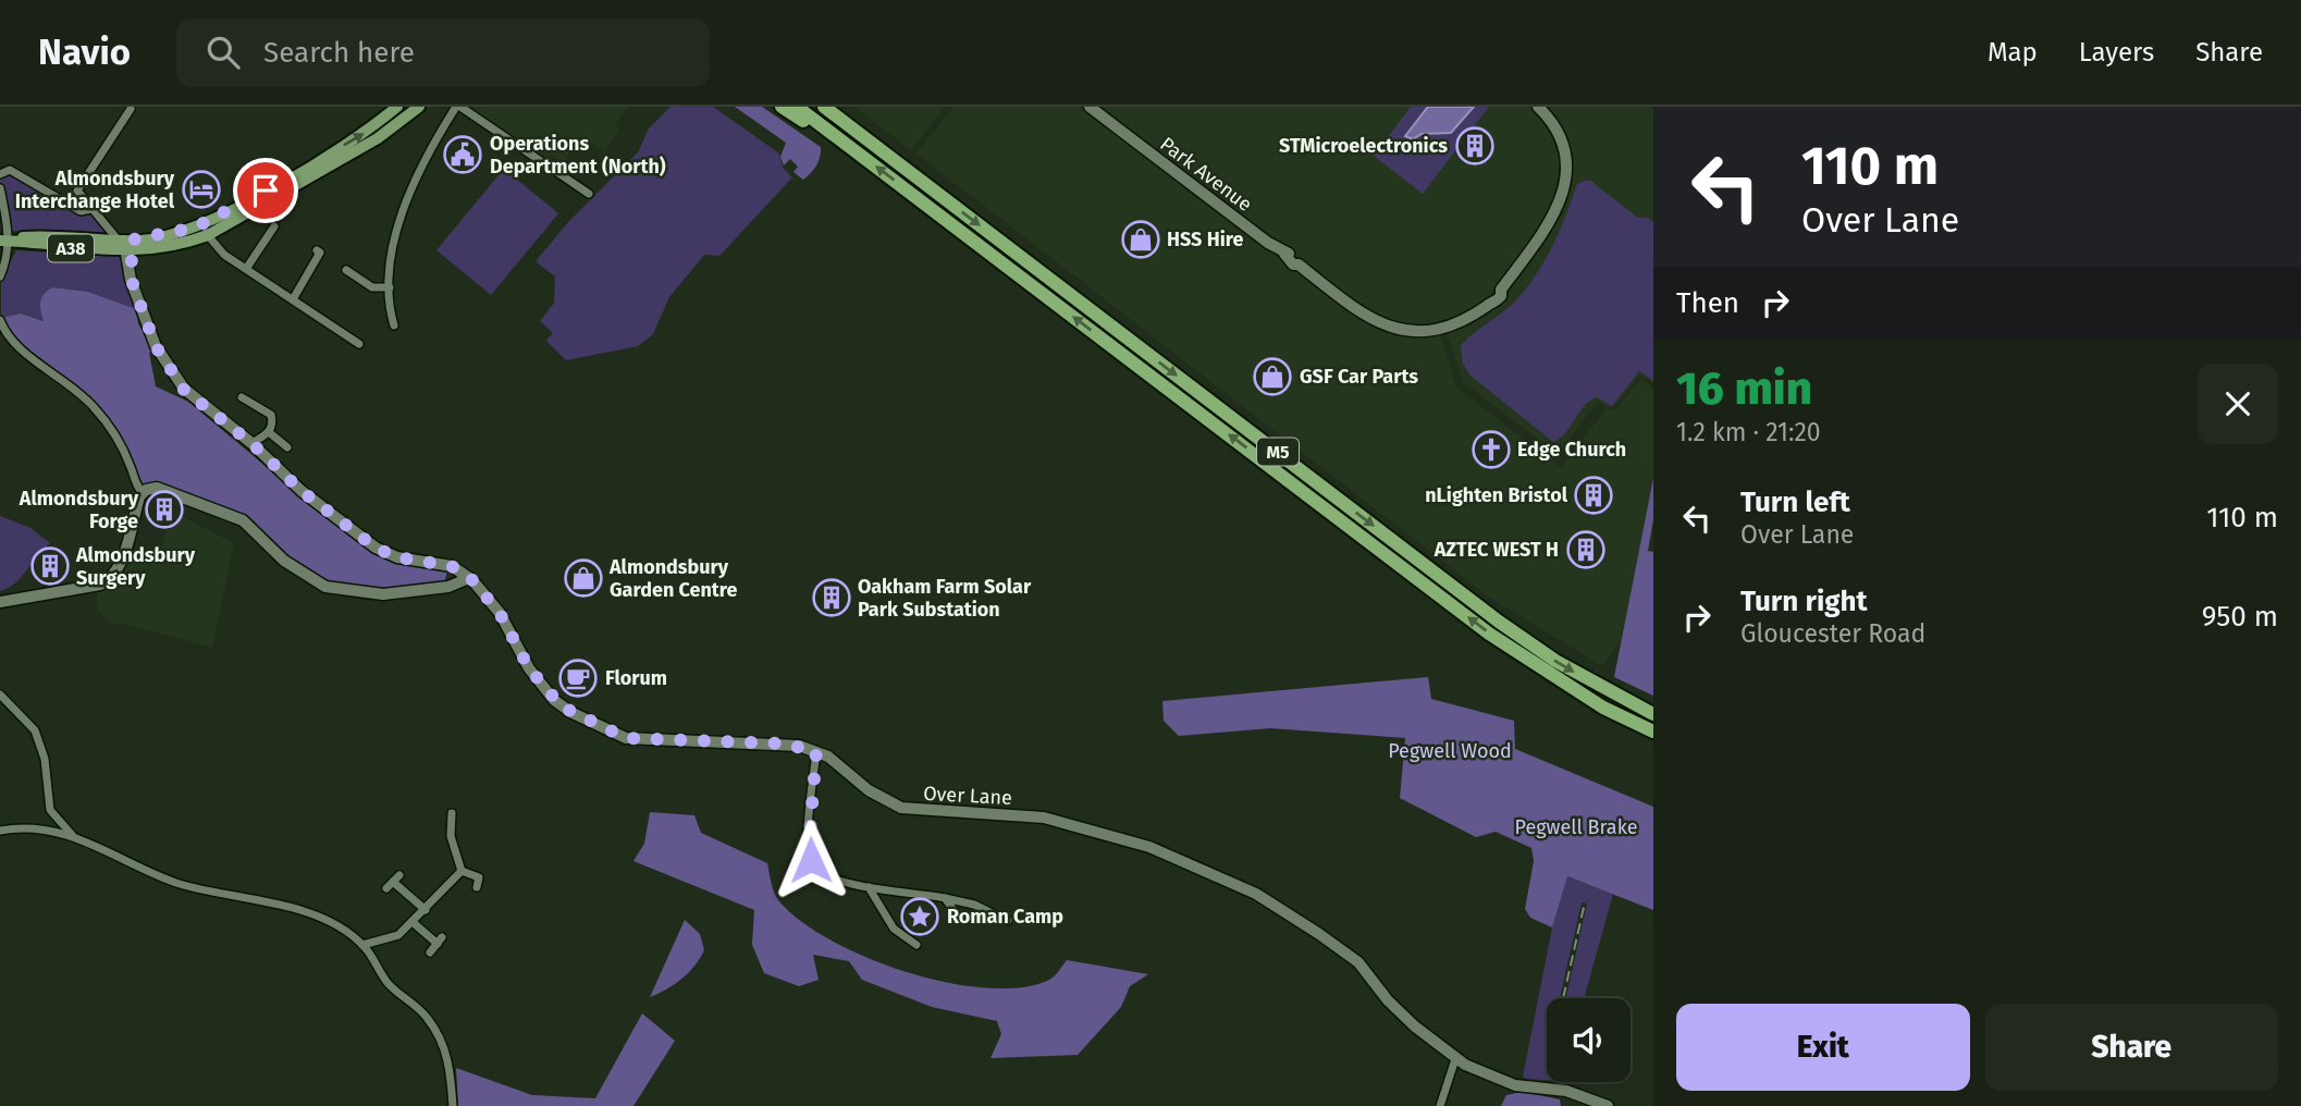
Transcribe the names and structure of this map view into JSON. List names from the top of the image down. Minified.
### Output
{"streets":{"highway":["M5"],"main road":["A38"],"street":["Park Avenue","Over Lane"]},"crossings":[["A38","Over Lane"]],"parks":["Pegwell Wood","Pegwell Brake"],"places":{"building":["STMicroelectronics","nLighten Bristol","Almondsbury Forge","AZTEC WEST H","Almondsbury Surgery","Oakham Farm Solar Park Substation"],"public building":["Operations Department (North)"],"hotel":["Almondsbury Interchange Hotel"],"shop":["HSS Hire","GSF Car Parts","Almondsbury Garden Centre"],"church":["Edge Church"],"cafe":["Florum"],"place":["Roman Camp"]},"page":{"header":"Navio","search":"Search here","nav":["Map","Layers","Share"],"turn":["110 m","Over Lane"],"then":"Then","heading":["16 min","1.2 km · 21:20"],"list":[{"name":"Turn left","note":"Over Lane","value":"110 m"},{"name":"Turn right","note":"Gloucester Road","value":"950 m"}],"buttons":["Exit","Share"]}}
